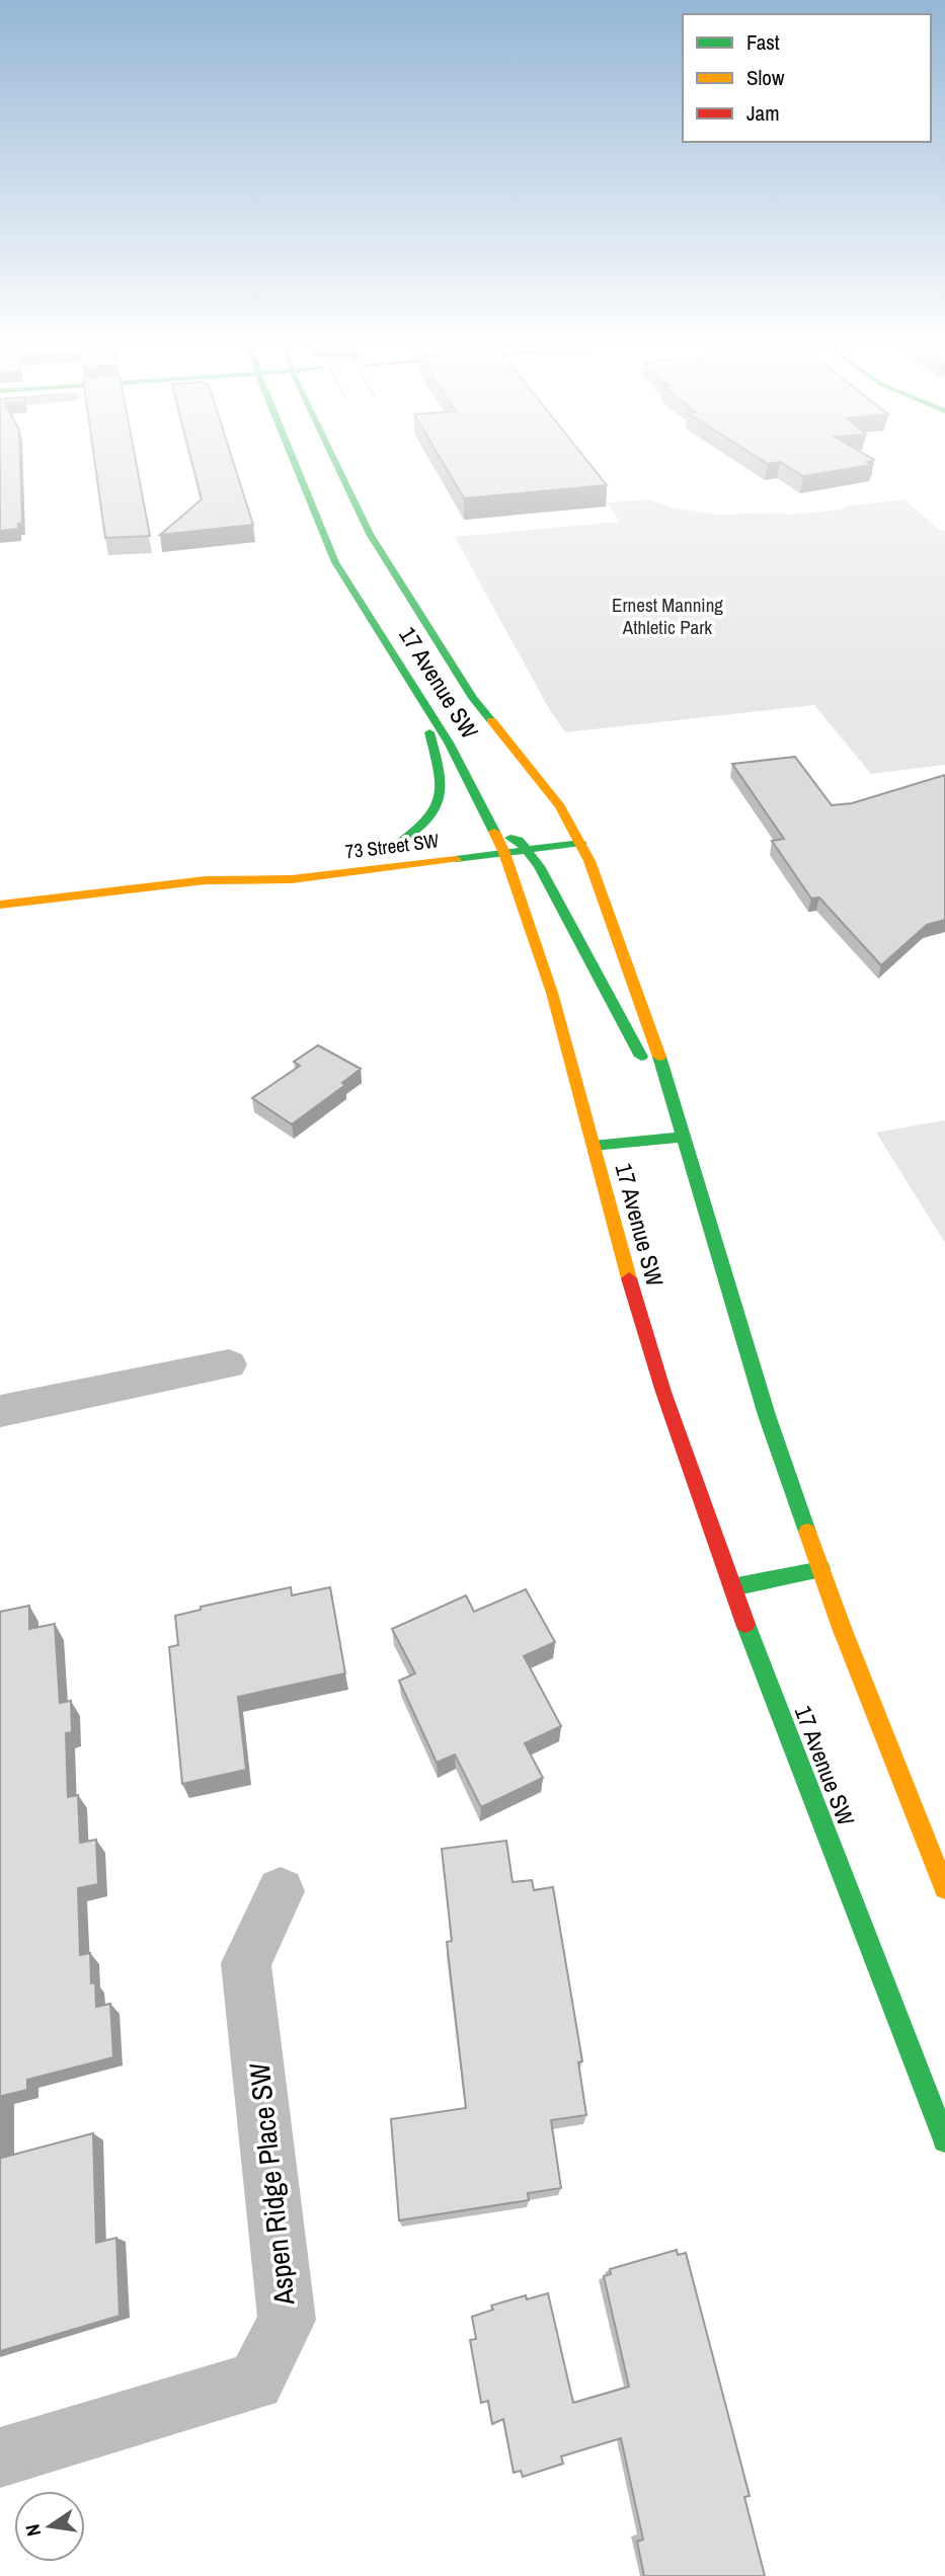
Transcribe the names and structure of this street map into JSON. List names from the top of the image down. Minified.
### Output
{"streets":{"main road":["17 Avenue SW","73 Street SW"],"street":["Aspen Ridge Place SW"]},"crossings":[["17 Avenue SW","73 Street SW"]],"parks":["Ernest Manning Athletic Park"],"legend":["Fast","Slow","Jam"],"north":"left"}
